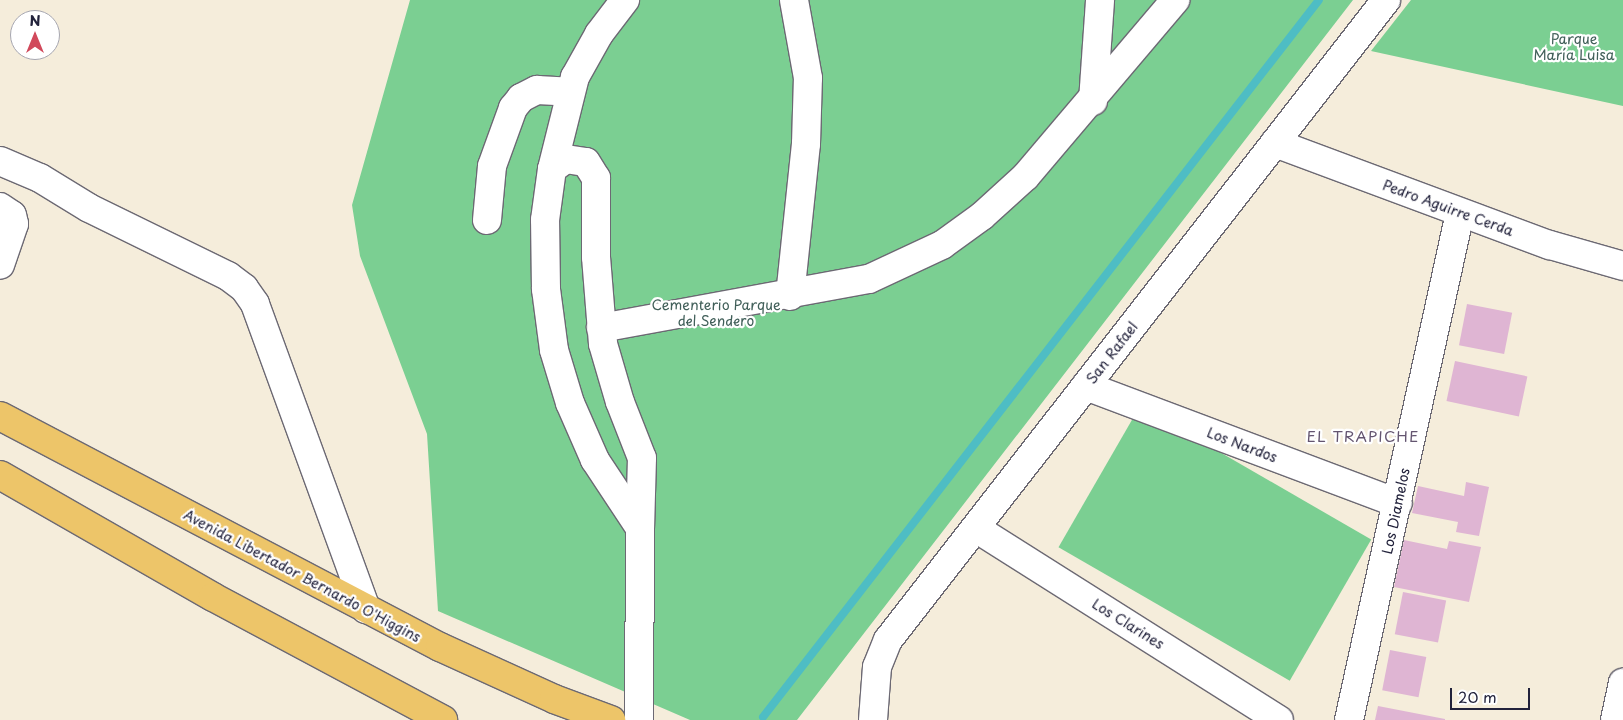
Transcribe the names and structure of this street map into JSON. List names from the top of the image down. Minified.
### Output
{"streets":{"main road":["Avenida Libertador Bernardo O'Higgins"],"street":["Pedro Aguirre Cerda","San Rafael","Los Nardos","Los Diamelos","Los Clarines"]},"crossings":[["Pedro Aguirre Cerda","San Rafael"],["Pedro Aguirre Cerda","Los Diamelos"],["San Rafael","Los Nardos"],["San Rafael","Los Clarines"],["Los Nardos","Los Diamelos"]],"districts":["EL TRAPICHE"],"parks":["Parque María Luisa","Cementerio Parque del Sendero"],"scale_bar":"20 m","north":"top"}
